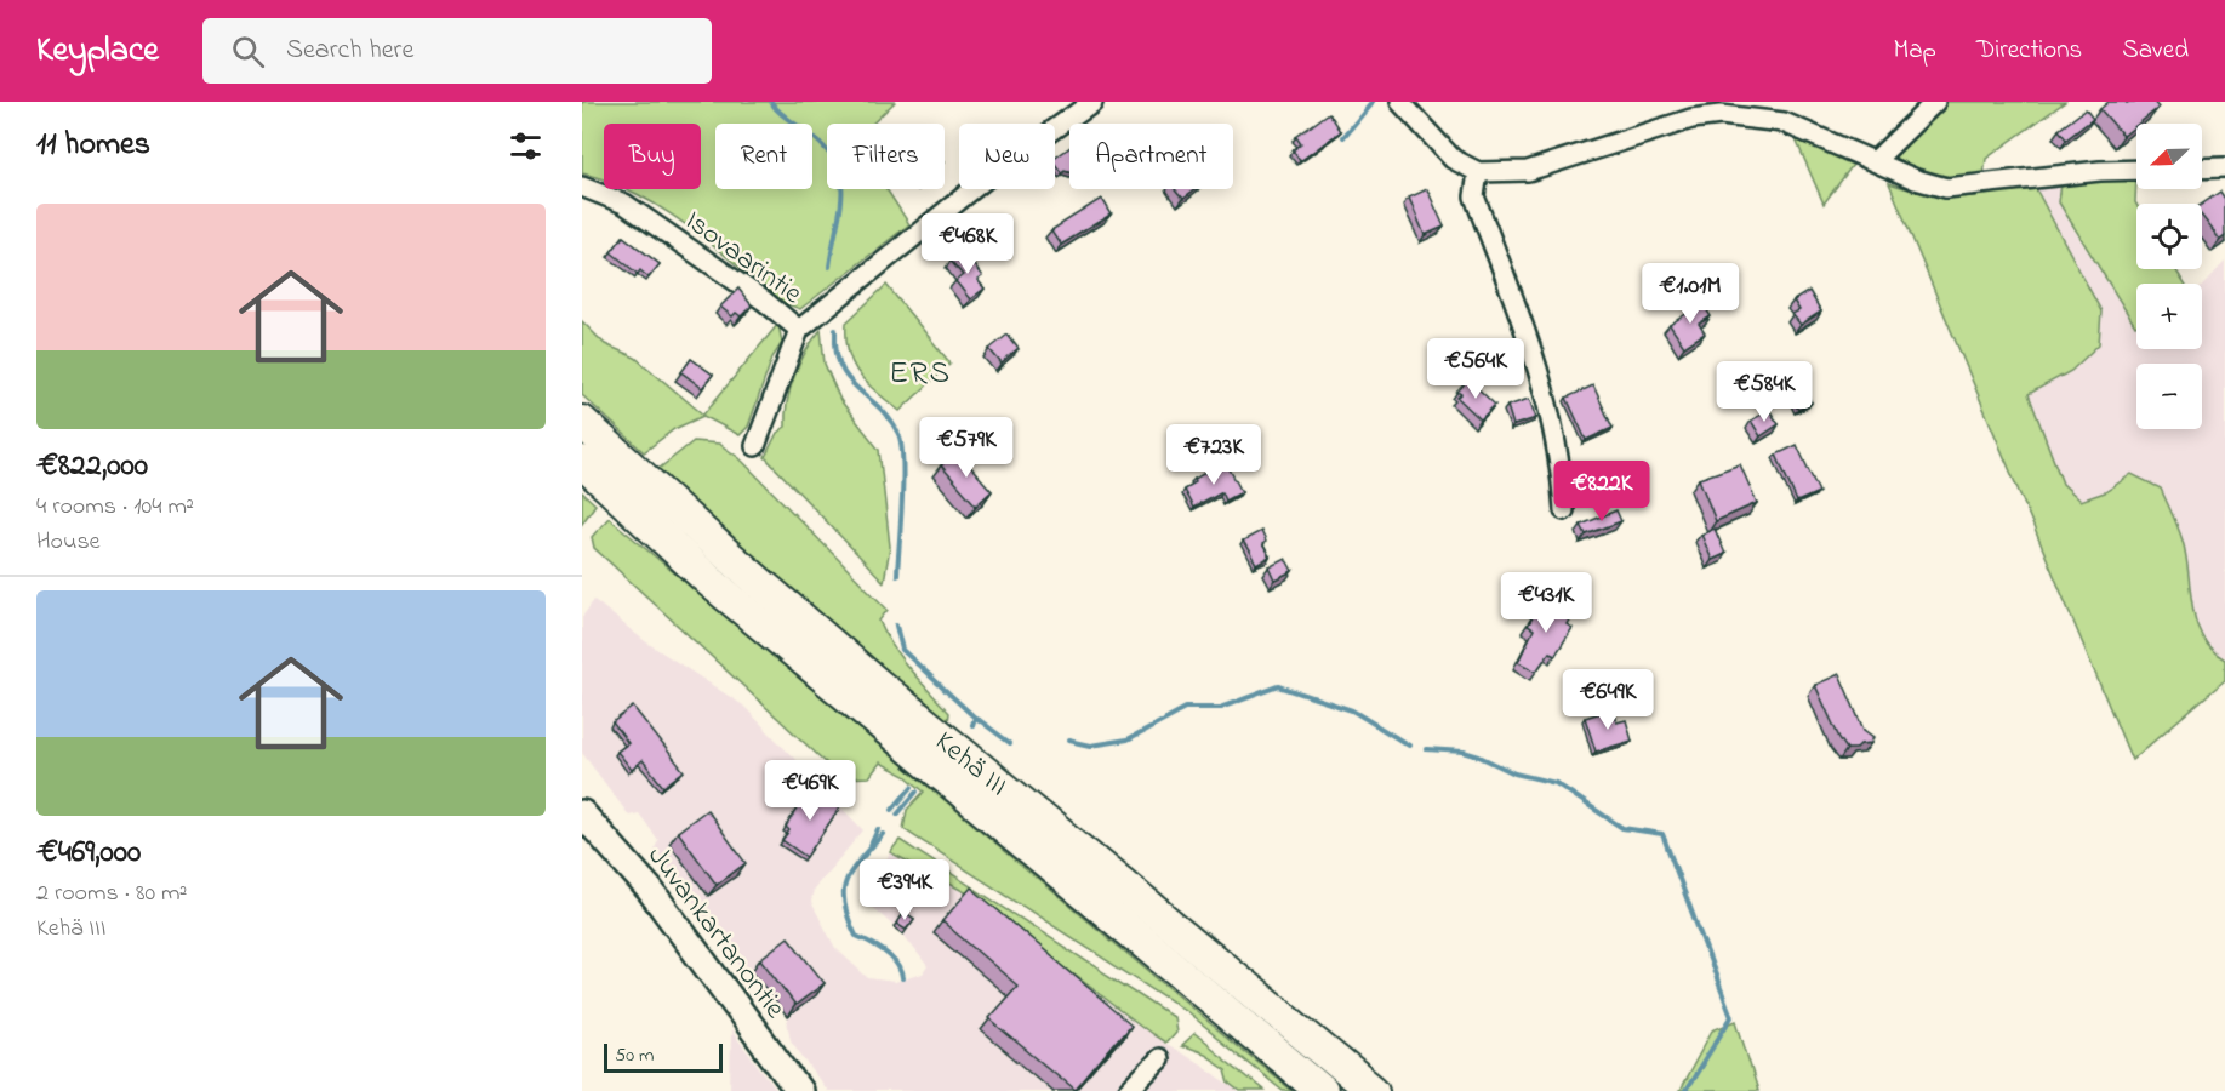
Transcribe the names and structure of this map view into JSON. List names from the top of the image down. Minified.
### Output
{"streets":{"highway":["Kehä III"],"main road":["Juvankartanontie"],"street":["Isovaarintie"]},"districts":["ERS"],"scale_bar":"50 m","north":"bottom left","page":{"header":"Keyplace","search":"Search here","nav":["Map","Directions","Saved"],"heading":"11 homes","map_buttons":["+","−"],"chip":["Buy","Rent","Filters","New","Apartment"],"list":[{"name":"€822,000","note":"4 rooms · 104 m² · House"},{"name":"€469,000","note":"2 rooms · 80 m² · Kehä III"}],"price":["€468K","€1.01M","€564K","€584K","€579K","€723K","€822K","€431K","€649K","€469K","€394K"],"scale":"50 m"}}
